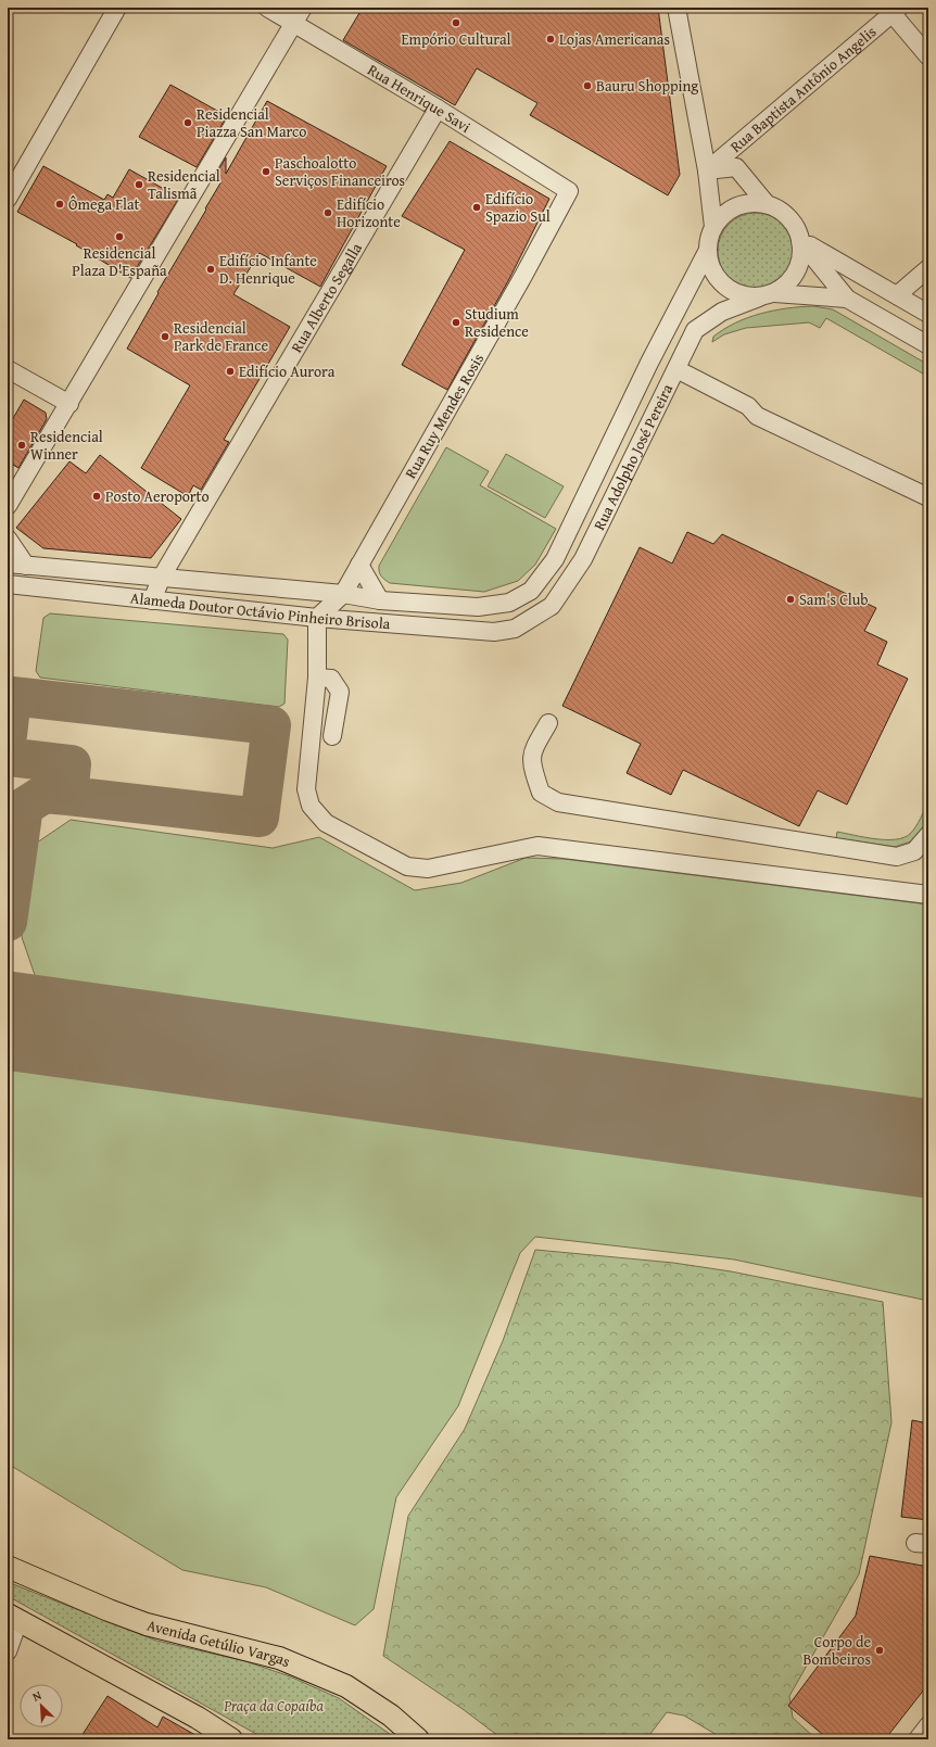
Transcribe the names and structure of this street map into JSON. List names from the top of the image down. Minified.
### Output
{"streets":{"main road":["Avenida Getúlio Vargas"],"street":["Rua Baptista Antônio Angelis","Rua Henrique Savi","Rua Alberto Segalla","Rua Ruy Mendes Rosis","Rua Adolpho José Pereira","Alameda Doutor Octávio Pinheiro Brisola"]},"crossings":[["Rua Henrique Savi","Rua Alberto Segalla"],["Rua Henrique Savi","Rua Ruy Mendes Rosis"],["Rua Alberto Segalla","Alameda Doutor Octávio Pinheiro Brisola"],["Rua Ruy Mendes Rosis","Alameda Doutor Octávio Pinheiro Brisola"],["Rua Adolpho José Pereira","Alameda Doutor Octávio Pinheiro Brisola"]],"parks":["Praça da Copaíba"],"places":["Empório Cultural","Lojas Americanas","Bauru Shopping","Residencial Piazza San Marco","Paschoalotto Serviços Financeiros","Residencial Talismã","Ômega Flat","Edifício Spazio Sul","Edifício Horizonte","Residencial Plaza D'España","Edifício Infante D. Henrique","Studium Residence","Residencial Park de France","Edifício Aurora","Residencial Winner","Posto Aeroporto","Sam's Club","Corpo de Bombeiros"],"north":"top left"}
